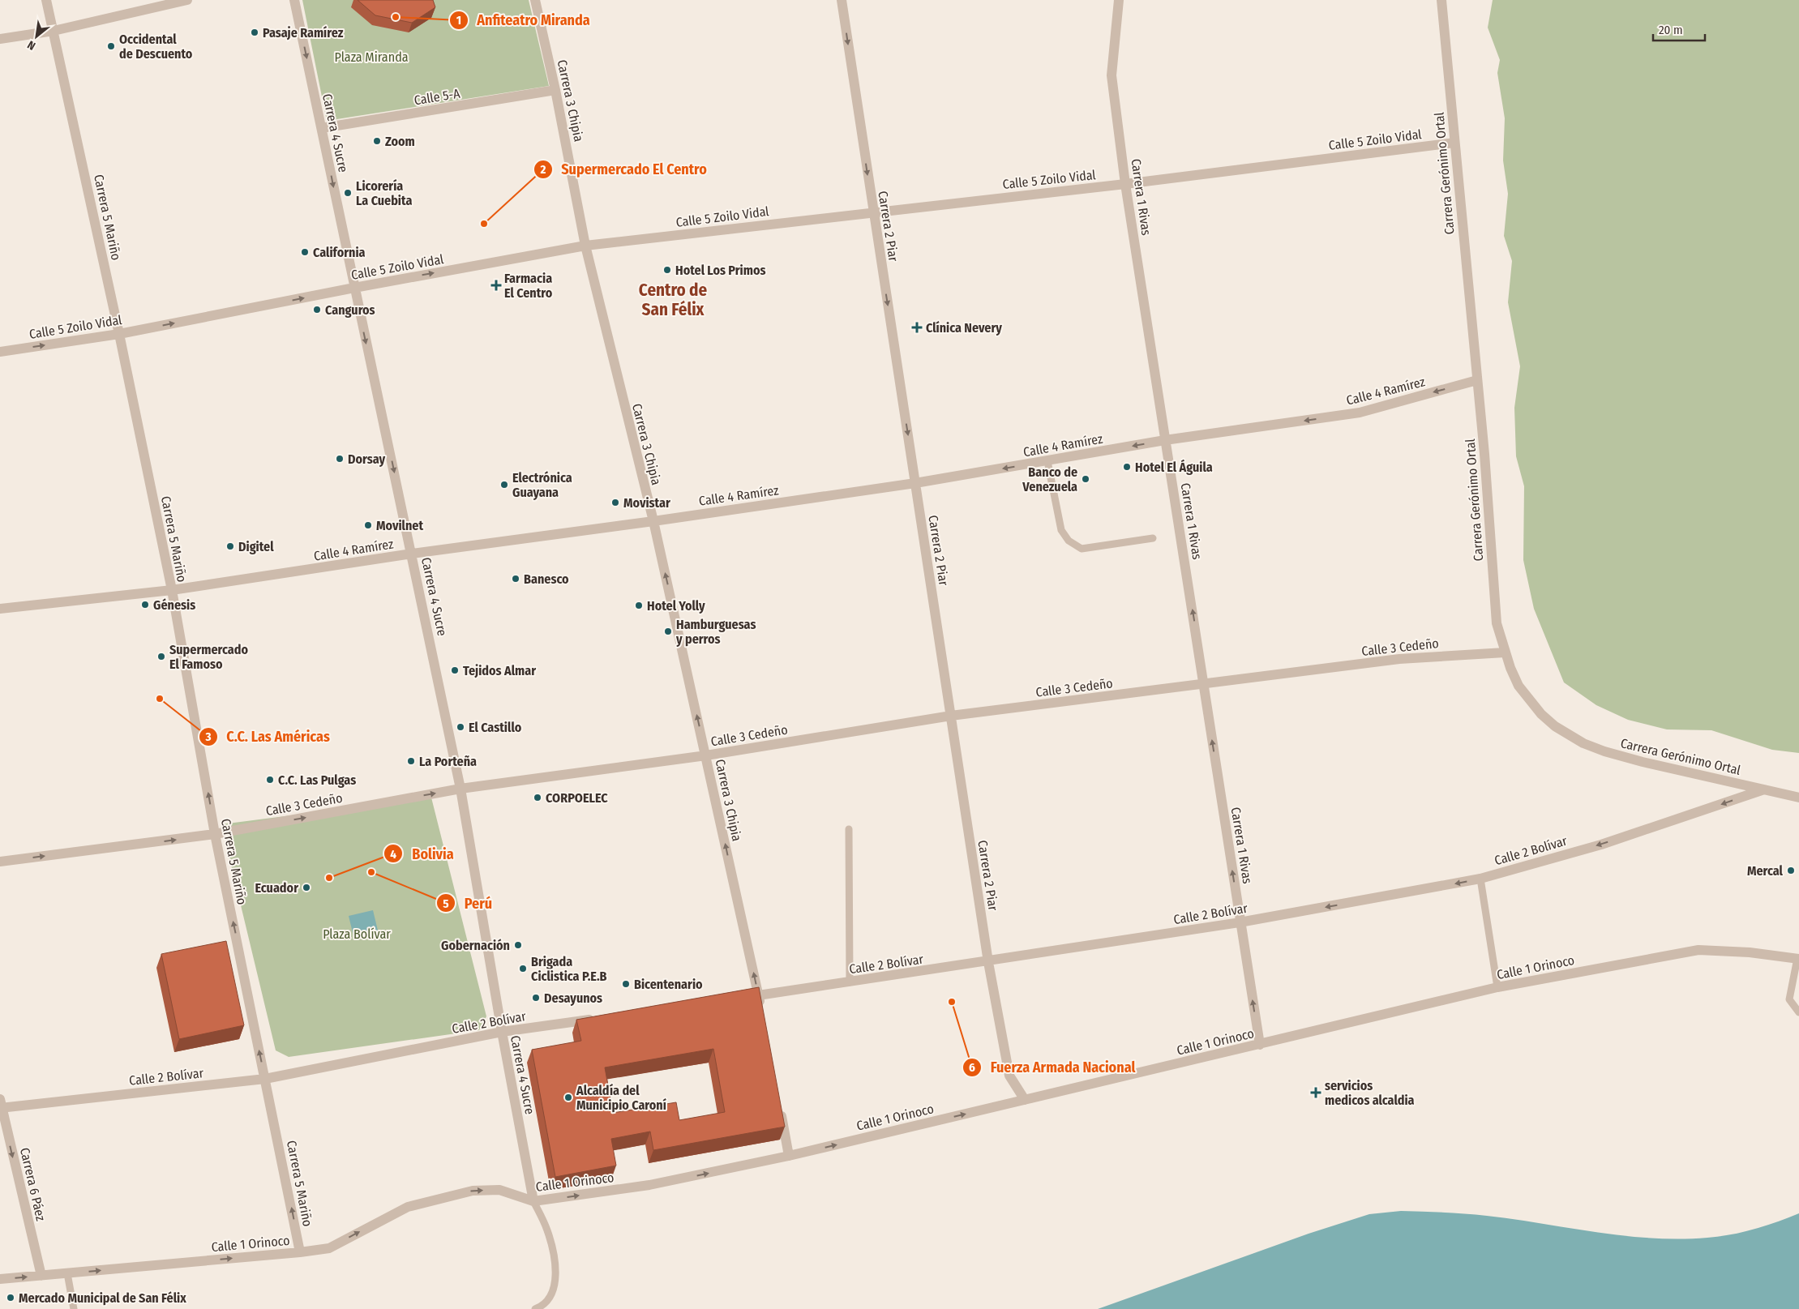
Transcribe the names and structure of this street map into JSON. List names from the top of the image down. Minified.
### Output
{"streets":{"street":["Calle 5-A","Carrera 3 Chipia","Carrera 4 Sucre","Calle 5 Zoilo Vidal","Carrera Gerónimo Ortal","Carrera 1 Rivas","Carrera 5 Mariño","Carrera 2 Piar","Calle 4 Ramírez","Calle 3 Cedeño","Calle 2 Bolívar","Calle 1 Orinoco","Carrera 6 Páez"]},"crossings":[["Calle 5-A","Carrera 3 Chipia"],["Calle 5-A","Carrera 4 Sucre"],["Carrera 3 Chipia","Calle 5 Zoilo Vidal"],["Carrera 3 Chipia","Calle 4 Ramírez"],["Carrera 3 Chipia","Calle 3 Cedeño"],["Carrera 3 Chipia","Calle 2 Bolívar"],["Carrera 4 Sucre","Calle 5 Zoilo Vidal"],["Carrera 4 Sucre","Calle 4 Ramírez"],["Carrera 4 Sucre","Calle 3 Cedeño"],["Carrera 4 Sucre","Calle 2 Bolívar"],["Carrera 4 Sucre","Calle 1 Orinoco"],["Calle 5 Zoilo Vidal","Carrera Gerónimo Ortal"],["Calle 5 Zoilo Vidal","Carrera 1 Rivas"],["Calle 5 Zoilo Vidal","Carrera 5 Mariño"],["Calle 5 Zoilo Vidal","Carrera 2 Piar"],["Carrera Gerónimo Ortal","Calle 4 Ramírez"],["Carrera Gerónimo Ortal","Calle 3 Cedeño"],["Carrera Gerónimo Ortal","Calle 2 Bolívar"],["Carrera 1 Rivas","Calle 4 Ramírez"],["Carrera 1 Rivas","Calle 3 Cedeño"],["Carrera 1 Rivas","Calle 2 Bolívar"],["Carrera 1 Rivas","Calle 1 Orinoco"],["Carrera 5 Mariño","Calle 4 Ramírez"],["Carrera 5 Mariño","Calle 3 Cedeño"],["Carrera 5 Mariño","Calle 2 Bolívar"],["Carrera 5 Mariño","Calle 1 Orinoco"],["Carrera 2 Piar","Calle 4 Ramírez"],["Carrera 2 Piar","Calle 3 Cedeño"],["Carrera 2 Piar","Calle 2 Bolívar"],["Carrera 2 Piar","Calle 1 Orinoco"],["Calle 2 Bolívar","Carrera 6 Páez"],["Calle 1 Orinoco","Carrera 6 Páez"]],"one_way":["Carrera 3 Chipia","Carrera 4 Sucre","Calle 5 Zoilo Vidal","Carrera 1 Rivas","Carrera 5 Mariño","Carrera 2 Piar","Calle 4 Ramírez","Calle 1 Orinoco","Carrera 6 Páez"],"districts":["Centro de San Félix"],"parks":["Plaza Miranda","Plaza Bolívar"],"places":{"other":["Anfiteatro Miranda","Pasaje Ramírez","Occidental de Descuento","Zoom","Licorería La Cuebita","Supermercado El Centro","California","Hotel Los Primos","Canguros","Dorsay","Hotel El Águila","Banco de Venezuela","Electrónica Guayana","Movistar","Movilnet","Digitel","Banesco","Génesis","Hotel Yolly","Hamburguesas y perros","Supermercado El Famoso","Tejidos Almar","C.C. Las Américas","El Castillo","La Porteña","C.C. Las Pulgas","CORPOELEC","Mercal","Perú","Bolivia","Ecuador","Gobernación","Brigada Ciclistica P.E.B","Bicentenario","Desayunos","Fuerza Armada Nacional","Alcaldía del Municipio Caroní","Mercado Municipal de San Félix"],"health":["Farmacia El Centro","Clínica Nevery","servicios medicos alcaldia"]},"scale_bar":"20 m","north":"bottom left"}
